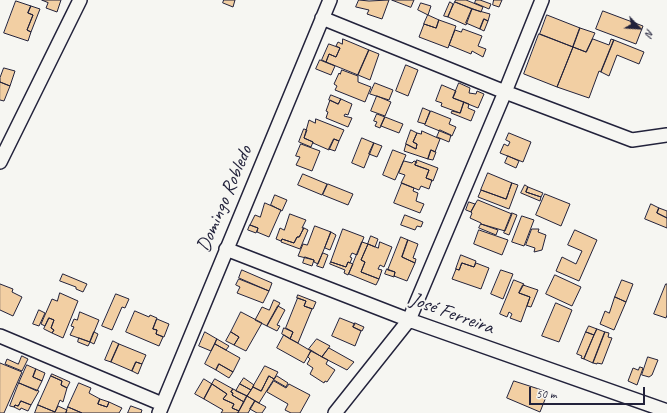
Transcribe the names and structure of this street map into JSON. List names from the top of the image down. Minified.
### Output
{"streets":{"street":["Domingo Robledo","José Ferreira"]},"crossings":[["Domingo Robledo","José Ferreira"]],"scale_bar":"50 m","north":"bottom right"}
